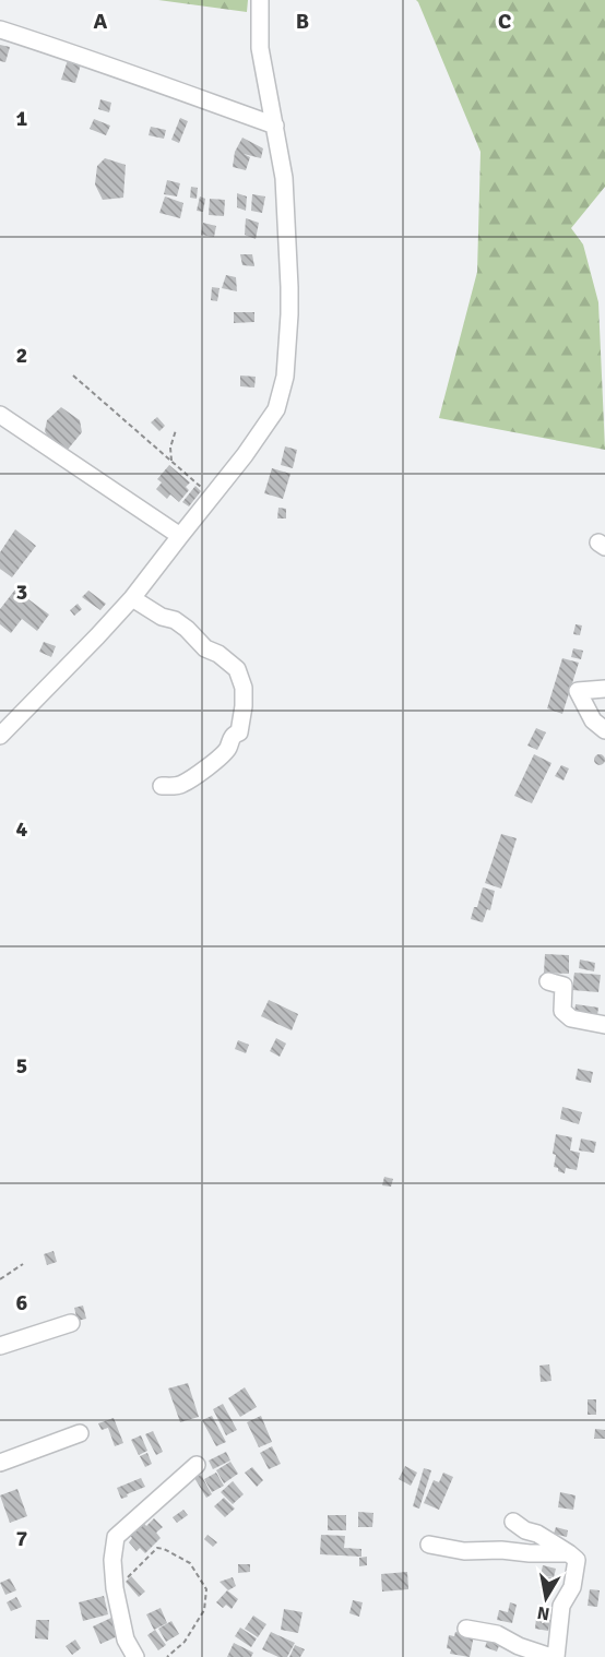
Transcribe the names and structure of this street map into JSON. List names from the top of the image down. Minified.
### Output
{"north":"bottom","grid":{"columns":["A","B","C"],"rows":["1","2","3","4","5","6","7"]}}
